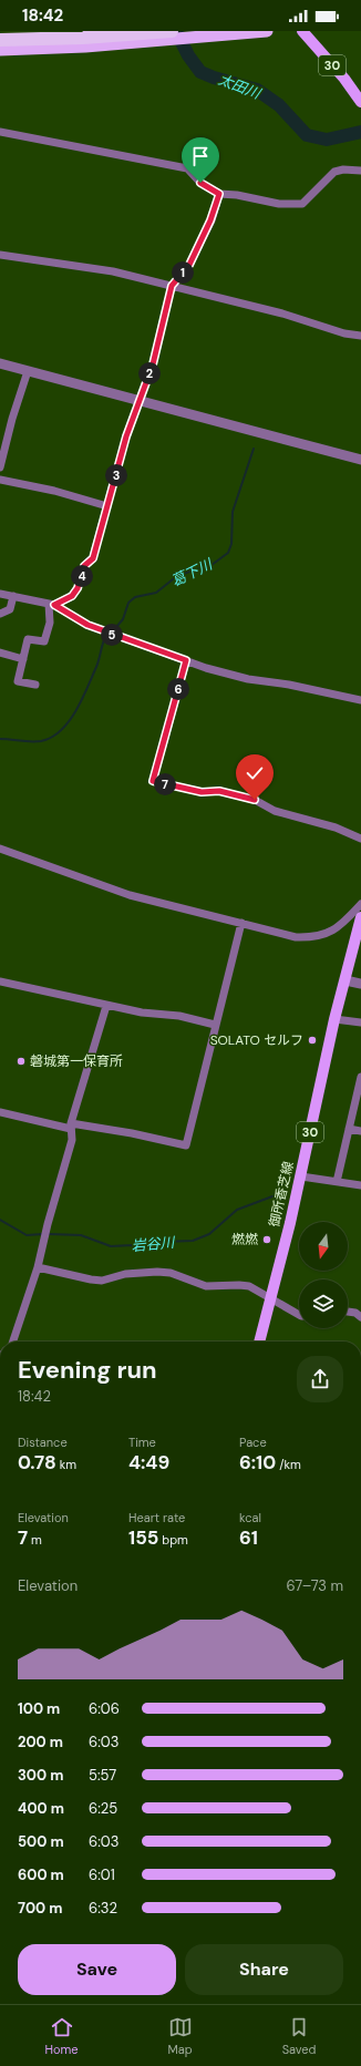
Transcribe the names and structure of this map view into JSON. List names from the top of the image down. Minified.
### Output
{"streets":{"main road":["30","御所香芝線"]},"water":["太田川","葛下川","岩谷川"],"places":["SOLATO セルフ","磐城第一保育所","燃燃"],"north":"bottom","page":{"status":"18:42","pins":["1","2","3","4","5","6","7"],"heading":["Evening run","18:42"],"stats":[["Distance","0.78 km"],["Time","4:49"],["Pace","6:10 /km"],["Elevation","7 m"],["Heart rate","155 bpm"],["kcal","61"]],"chart":["Elevation","67–73 m"],"list":[{"name":"100 m","note":"6:06"},{"name":"200 m","note":"6:03"},{"name":"300 m","note":"5:57"},{"name":"400 m","note":"6:25"},{"name":"500 m","note":"6:03"},{"name":"600 m","note":"6:01"},{"name":"700 m","note":"6:32"}],"buttons":["Save","Share"],"tabs":["Home","Map","Saved"]}}
